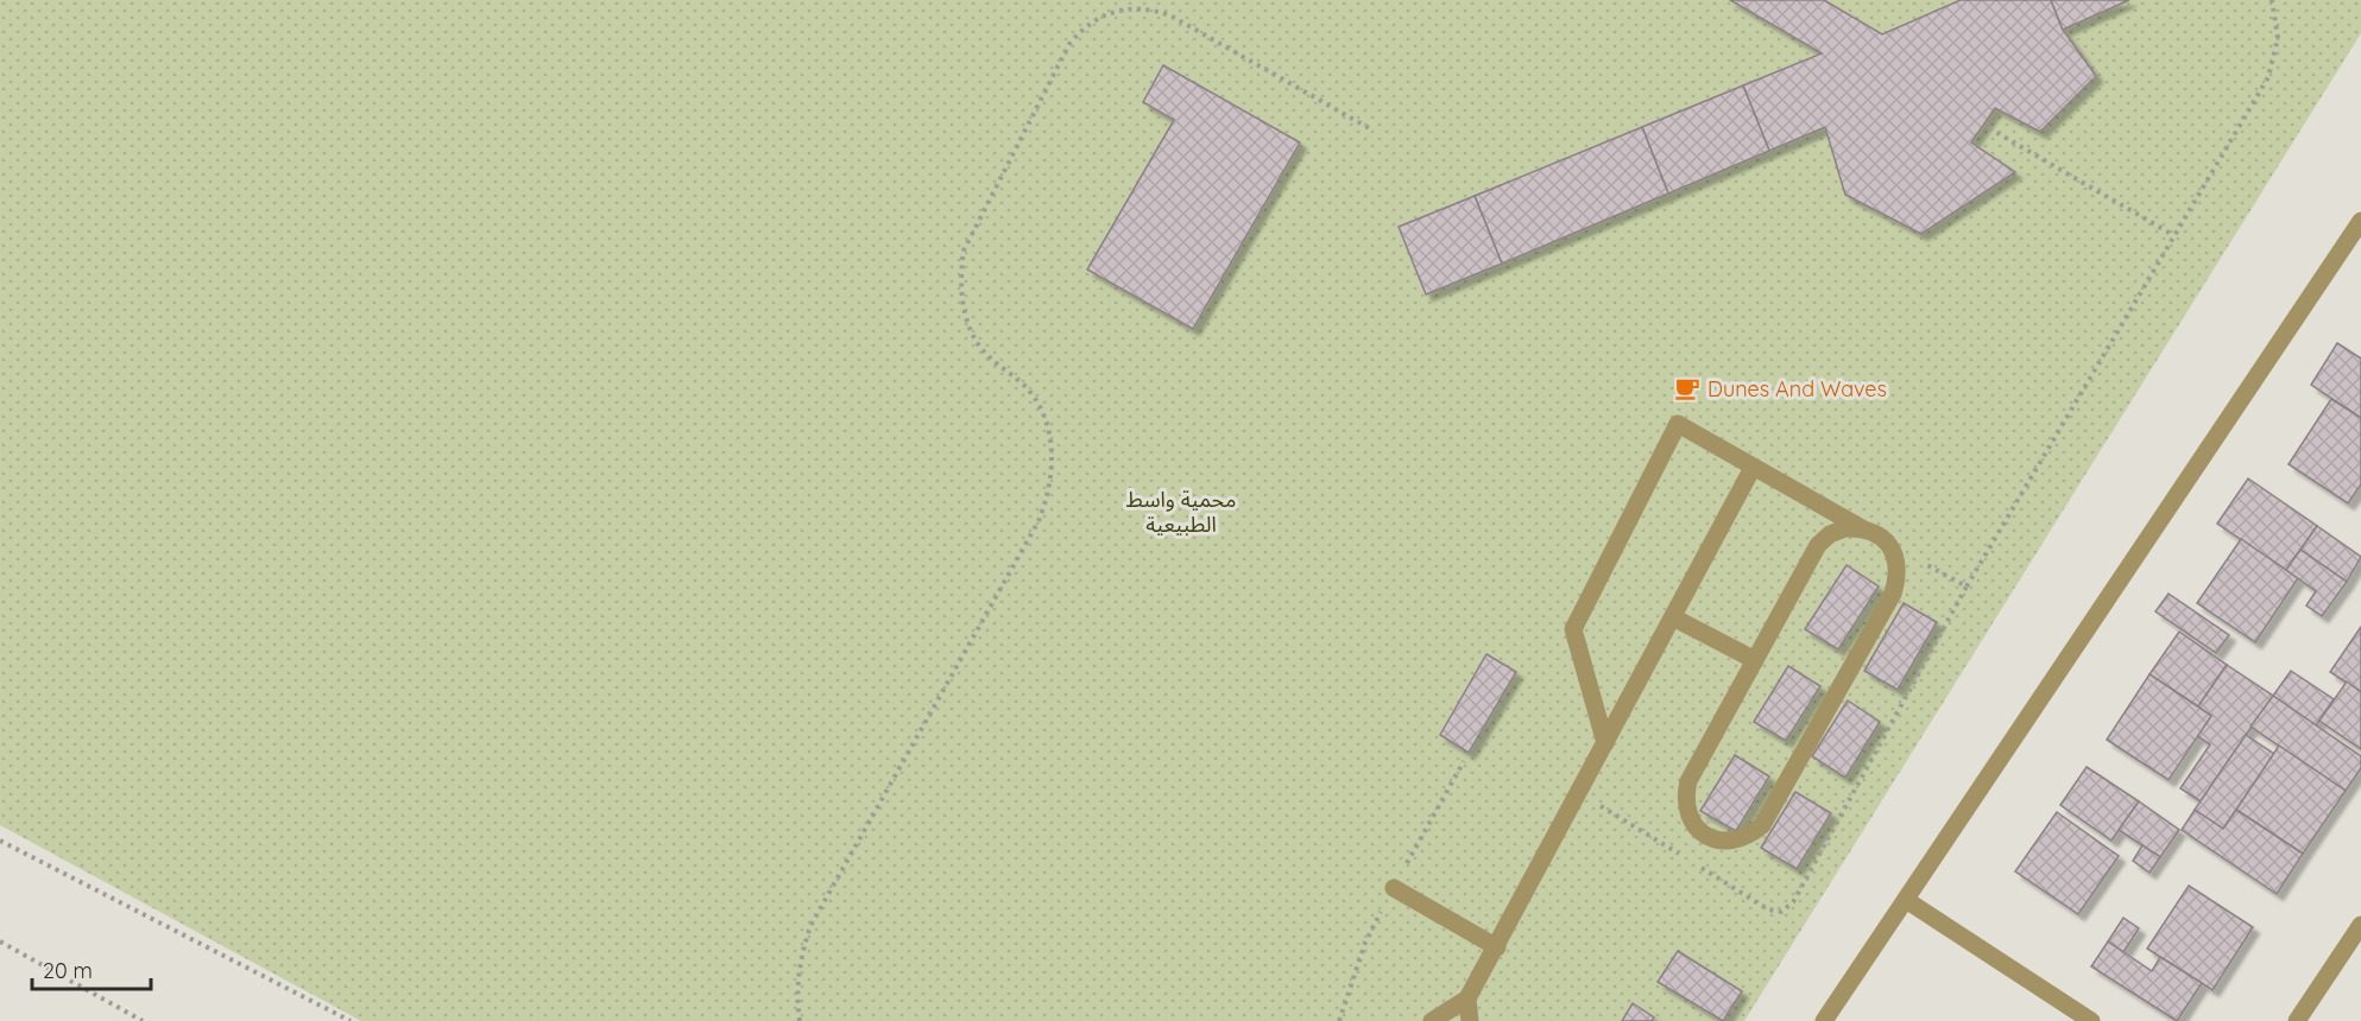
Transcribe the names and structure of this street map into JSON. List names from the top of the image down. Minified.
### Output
{"parks":["محمية واسط الطبيعية"],"places":{"cafe":["Dunes And Waves"]},"scale_bar":"20 m"}
